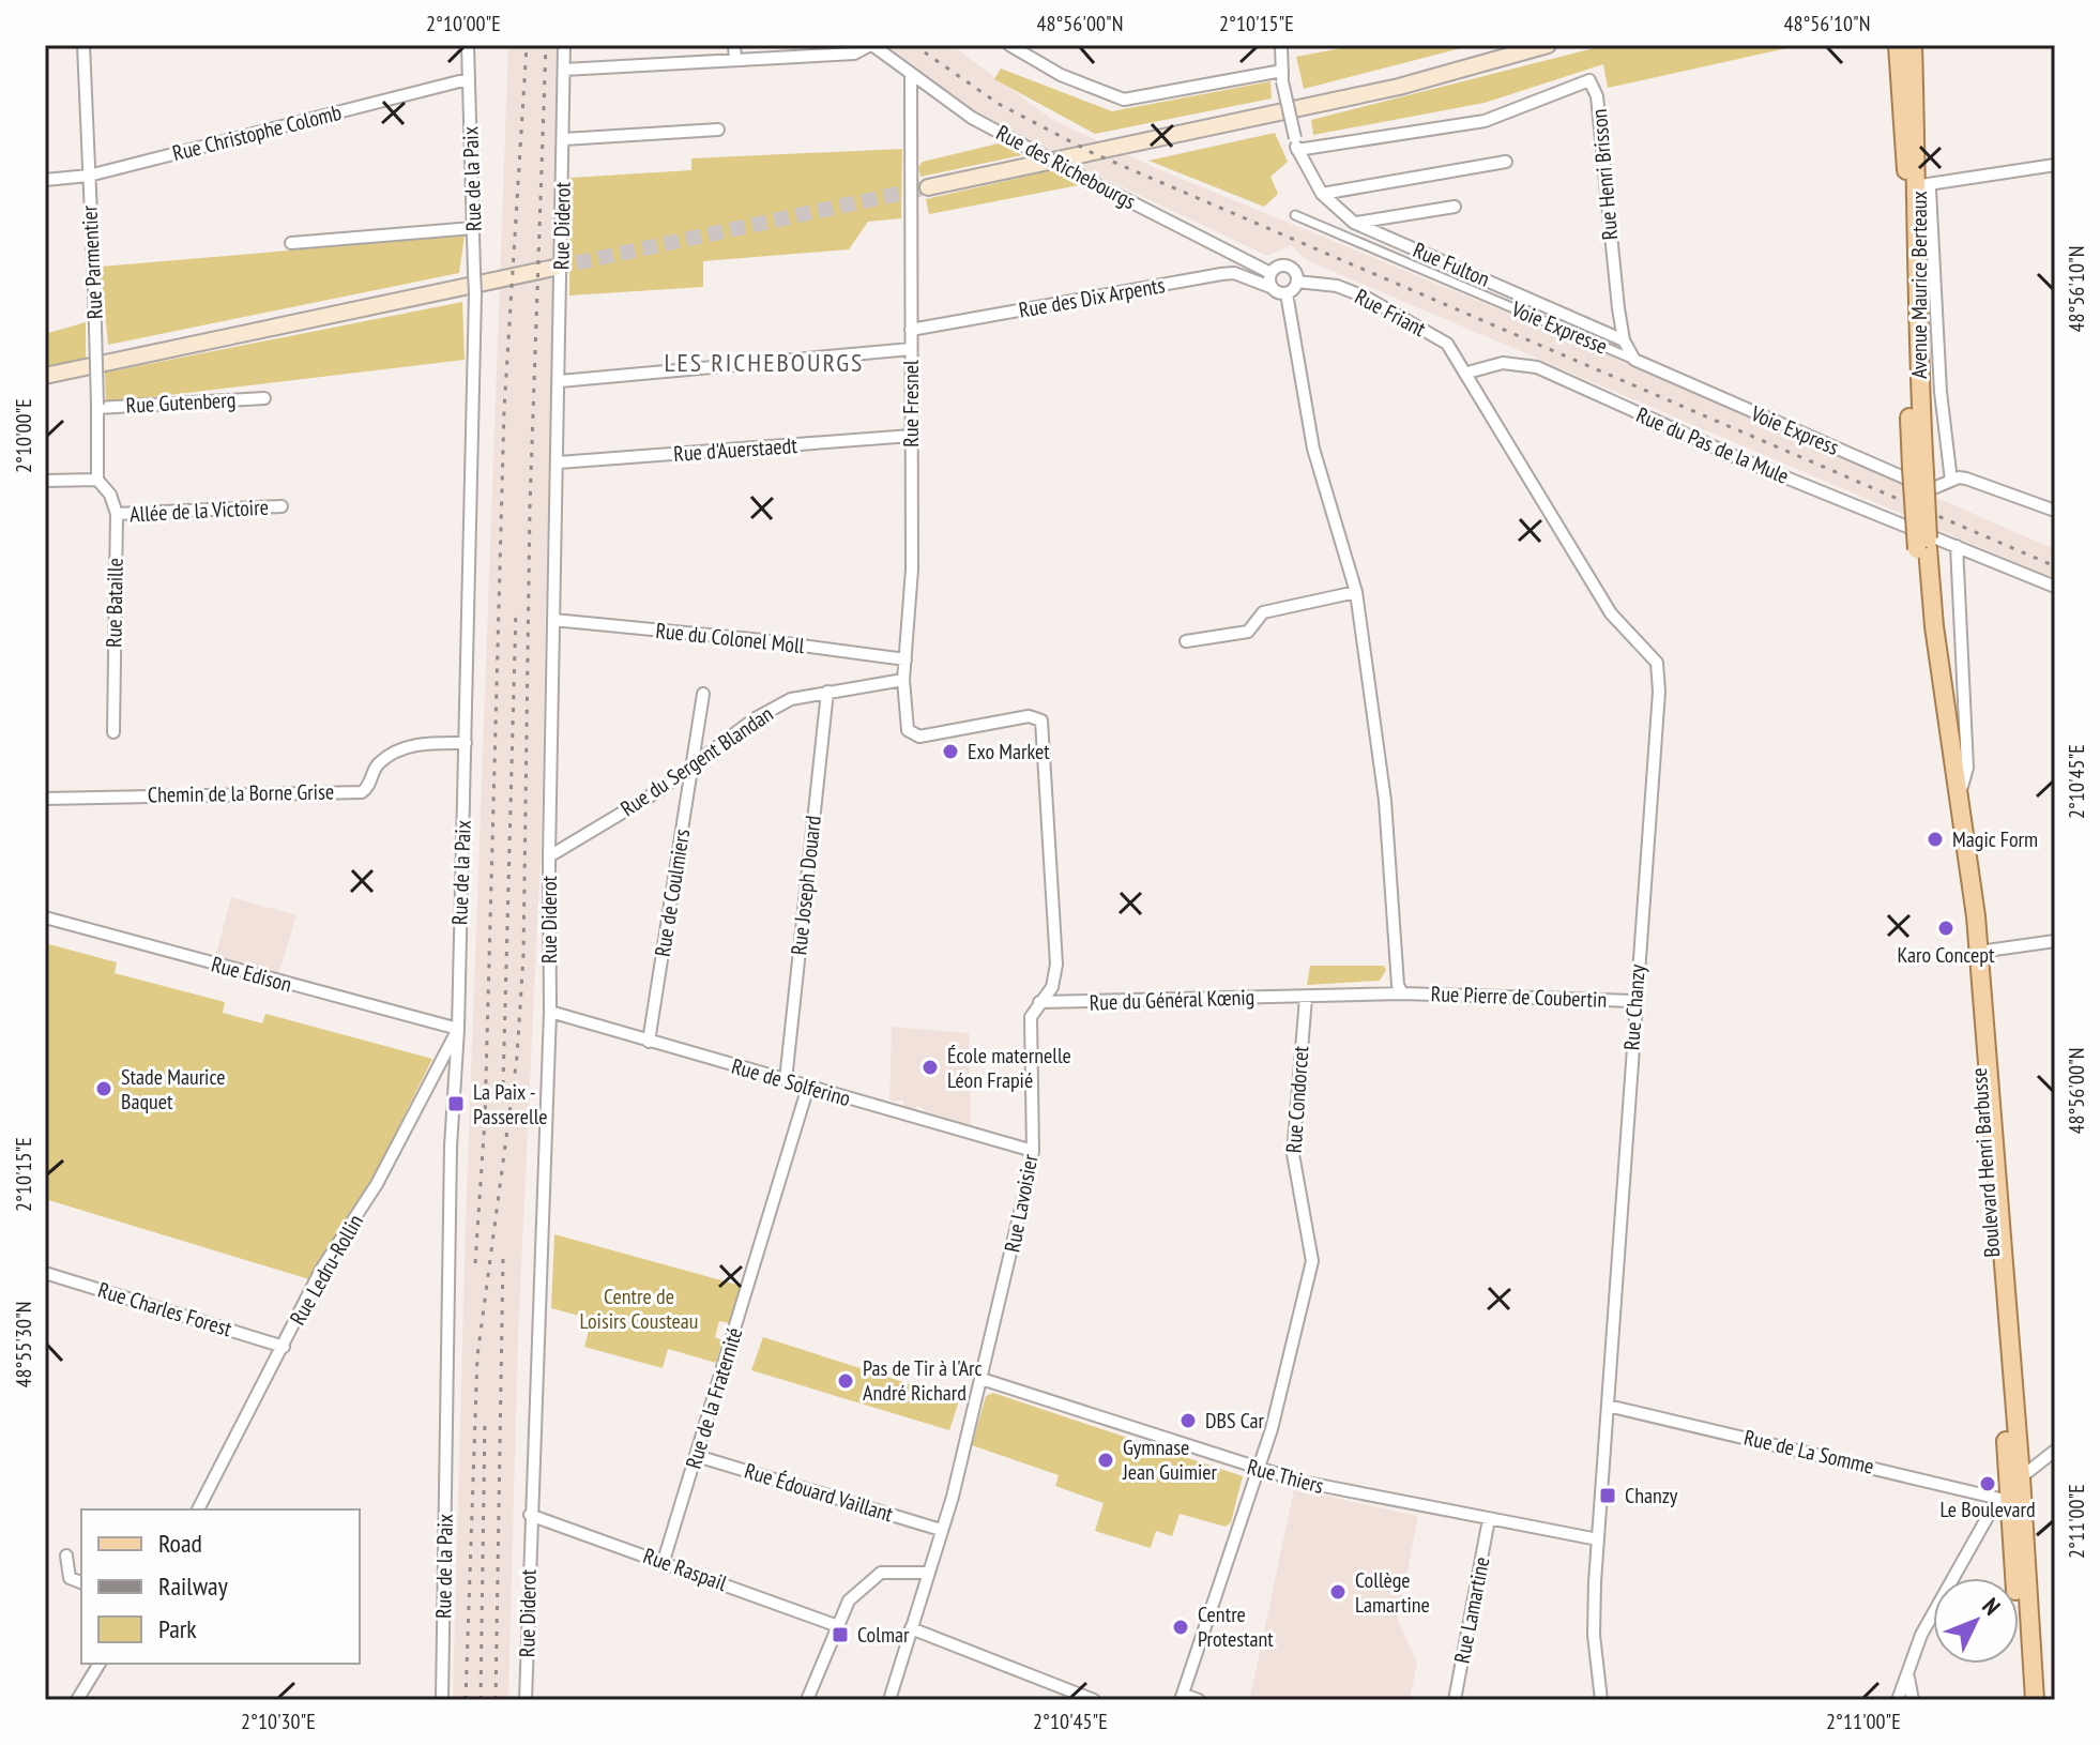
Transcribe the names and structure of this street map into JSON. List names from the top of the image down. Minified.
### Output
{"streets":{"main road":["Avenue Maurice Berteaux","Boulevard Henri Barbusse"],"street":["Rue Christophe Colomb","Rue des Richebourgs","Rue Henri Brisson","Rue de la Paix","Rue Diderot","Rue Parmentier","Rue Fulton","Rue des Dix Arpents","Rue Friant","Voie Expresse","Rue Gutenberg","Rue Fresnel","Voie Express","Rue du Pas de la Mule","Rue d'Auerstaedt","Allée de la Victoire","Rue Bataille","Rue du Colonel Moll","Rue du Sergent Blandan","Chemin de la Borne Grise","Rue Joseph Douard","Rue de Coulmiers","Rue Edison","Rue Pierre de Coubertin","Rue du Général Kœnig","Rue Chanzy","Rue de Solferino","Rue Condorcet","Rue Lavoisier","Rue Ledru-Rollin","Rue Charles Forest","Rue de la Fraternité","Rue de La Somme","Rue Thiers","Rue Édouard Vaillant","Rue Raspail","Rue Lamartine"]},"crossings":[["Rue Christophe Colomb","Rue de la Paix"],["Rue Christophe Colomb","Rue Parmentier"],["Rue des Richebourgs","Rue des Dix Arpents"],["Rue des Richebourgs","Rue Friant"],["Rue des Richebourgs","Rue Fresnel"],["Rue Henri Brisson","Rue Fulton"],["Rue Henri Brisson","Voie Expresse"],["Rue Henri Brisson","Voie Express"],["Rue de la Paix","Chemin de la Borne Grise"],["Rue de la Paix","Rue Edison"],["Rue de la Paix","Rue Ledru-Rollin"],["Rue Diderot","Rue d'Auerstaedt"],["Rue Diderot","Rue du Colonel Moll"],["Rue Diderot","Rue du Sergent Blandan"],["Rue Diderot","Rue de Solferino"],["Rue Diderot","Rue Raspail"],["Rue Parmentier","Rue Gutenberg"],["Avenue Maurice Berteaux","Voie Express"],["Avenue Maurice Berteaux","Boulevard Henri Barbusse"],["Rue des Dix Arpents","Rue Friant"],["Rue des Dix Arpents","Rue Fresnel"],["Rue Friant","Rue du Pas de la Mule"],["Rue Friant","Rue Chanzy"],["Voie Expresse","Voie Express"],["Rue Fresnel","Rue d'Auerstaedt"],["Rue Fresnel","Rue du Colonel Moll"],["Rue Fresnel","Rue du Sergent Blandan"],["Rue Fresnel","Rue Lavoisier"],["Rue du Pas de la Mule","Rue Chanzy"],["Rue du Pas de la Mule","Boulevard Henri Barbusse"],["Allée de la Victoire","Rue Bataille"],["Rue du Sergent Blandan","Rue Joseph Douard"],["Rue du Sergent Blandan","Rue de Coulmiers"],["Rue Joseph Douard","Rue de Solferino"],["Rue de Coulmiers","Rue de Solferino"],["Rue Edison","Rue Ledru-Rollin"],["Rue Pierre de Coubertin","Rue Chanzy"],["Rue du Général Kœnig","Rue Condorcet"],["Rue du Général Kœnig","Rue Lavoisier"],["Rue Chanzy","Rue de La Somme"],["Rue Chanzy","Rue Thiers"],["Rue de Solferino","Rue Lavoisier"],["Rue de Solferino","Rue de la Fraternité"],["Rue Condorcet","Rue Thiers"],["Boulevard Henri Barbusse","Rue de La Somme"],["Rue Lavoisier","Rue Thiers"],["Rue Lavoisier","Rue Édouard Vaillant"],["Rue Ledru-Rollin","Rue Charles Forest"],["Rue de la Fraternité","Rue Édouard Vaillant"],["Rue de la Fraternité","Rue Raspail"],["Rue Thiers","Rue Lamartine"]],"districts":["LES RICHEBOURGS"],"parks":["Centre de Loisirs Cousteau"],"places":{"other":["Exo Market","Magic Form","Karo Concept","École maternelle Léon Frapié","Stade Maurice Baquet","Pas de Tir à l'Arc André Richard","DBS Car","Gymnase Jean Guimier","Le Boulevard","Collège Lamartine","Centre Protestant"],"transit":["La Paix - Passerelle","Chanzy","Colmar"]},"legend":["Road","Railway","Park"],"north":"top right","coordinates":["2°10'00\"E","48°56'00\"N","2°10'15\"E","48°56'10\"N","2°10'45\"E","48°55'30\"N","2°11'00\"E","2°10'30\"E"]}
